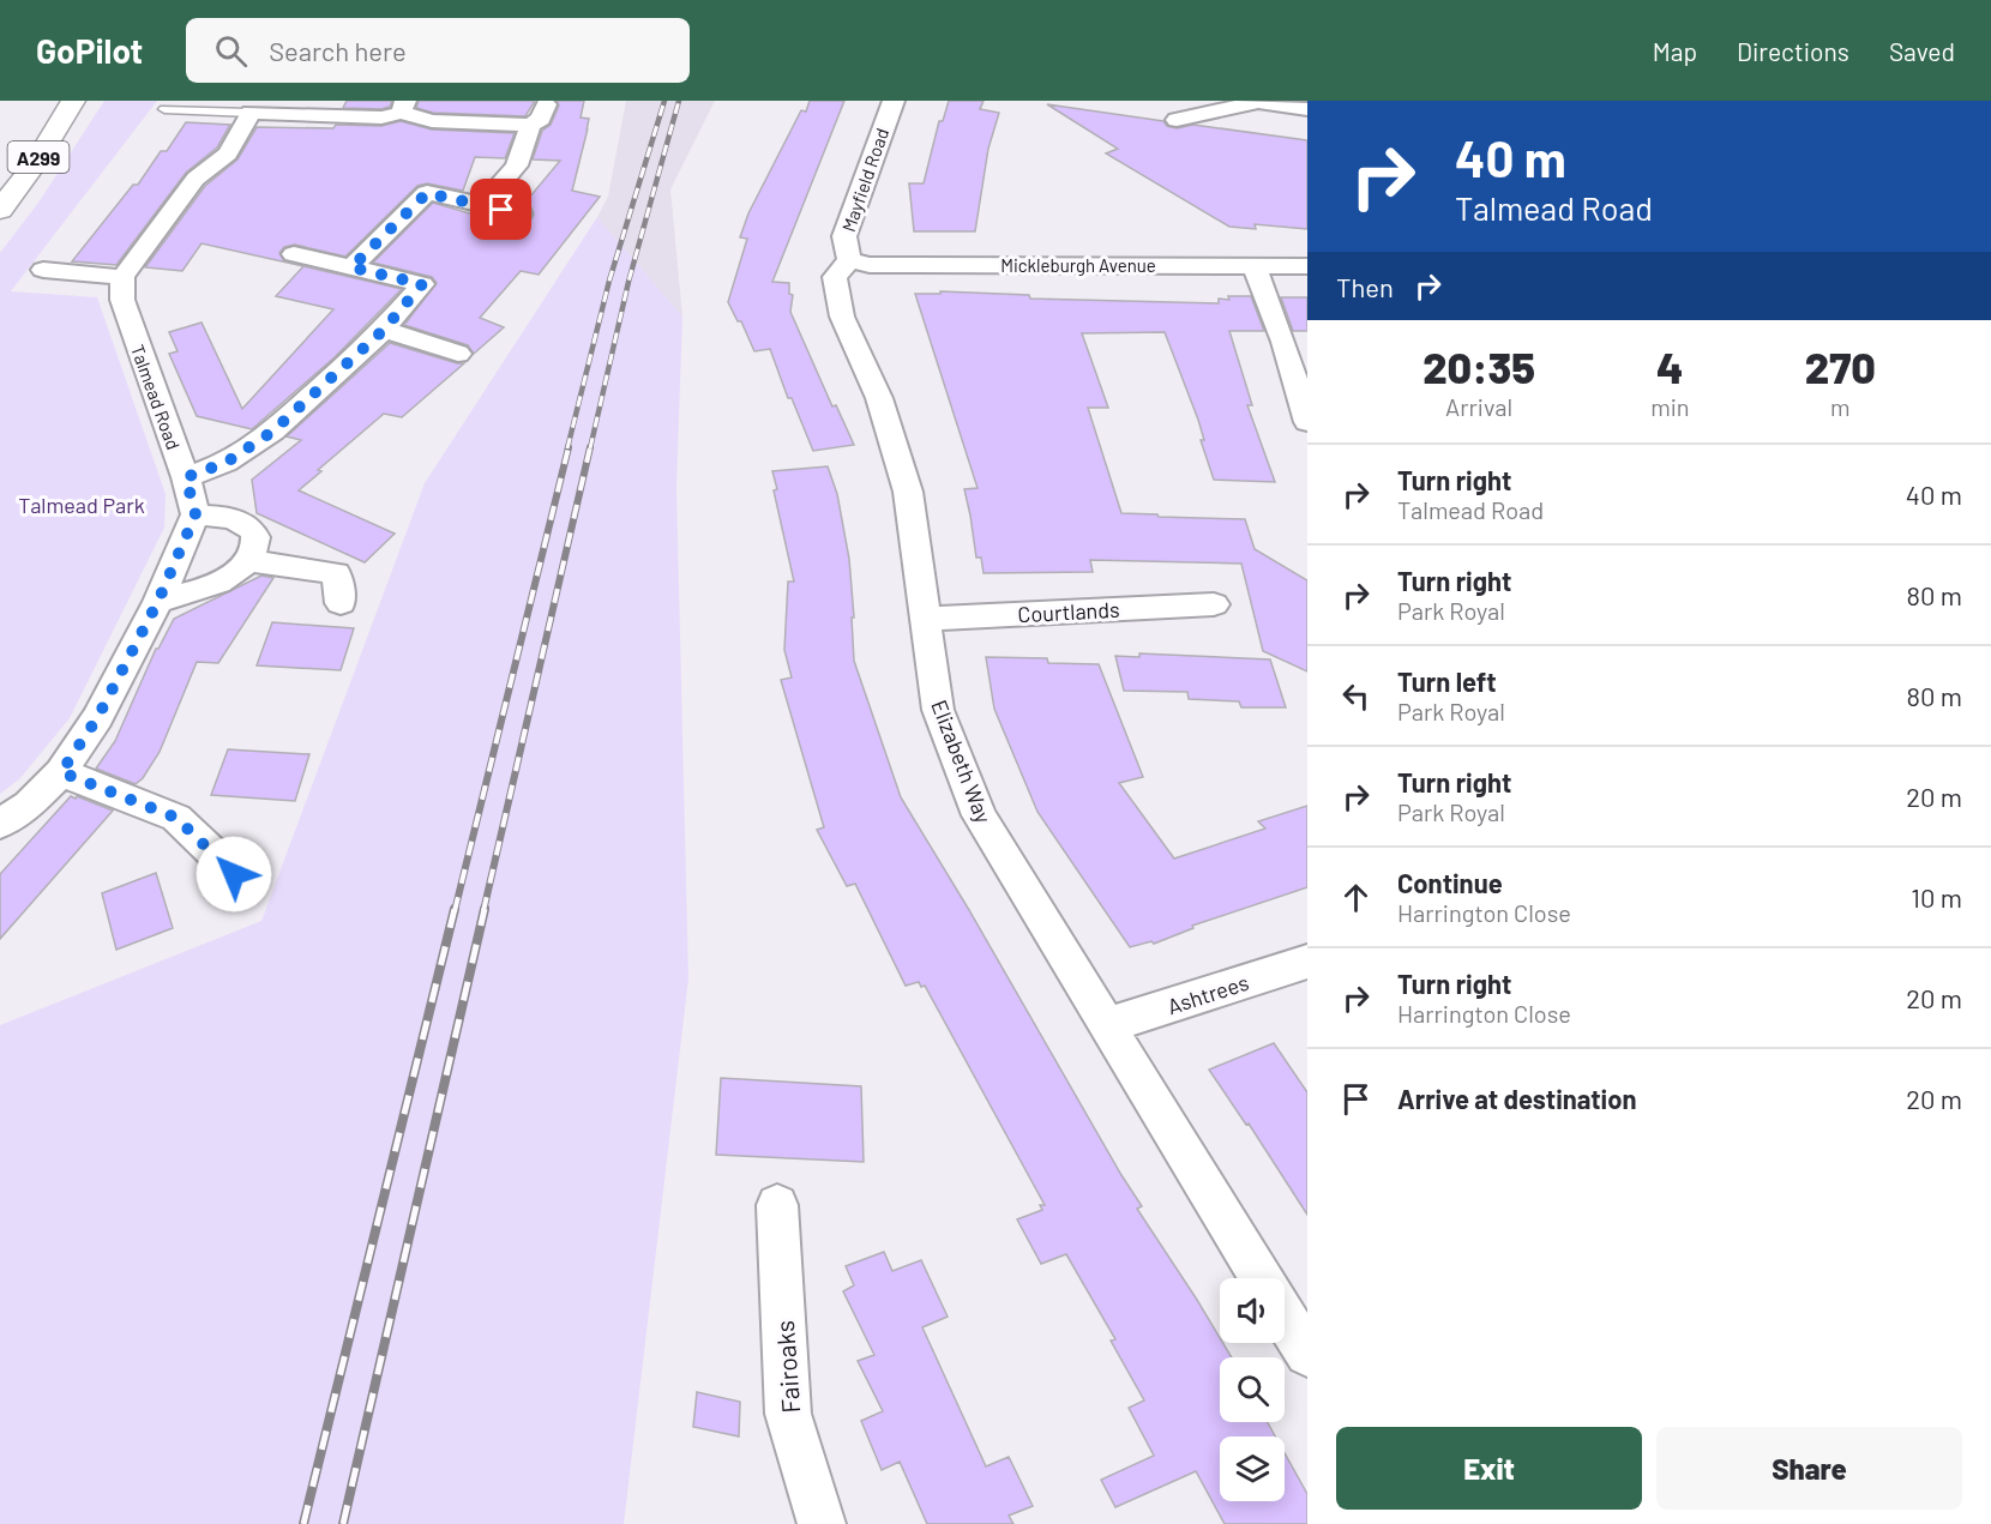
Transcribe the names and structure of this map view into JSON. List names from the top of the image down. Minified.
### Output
{"streets":{"highway":["A299"],"street":["Mayfield Road","Mickleburgh Avenue","Talmead Road","Courtlands","Elizabeth Way","Ashtrees","Fairoaks"]},"crossings":[["Mayfield Road","Mickleburgh Avenue"],["Mayfield Road","Elizabeth Way"],["Mickleburgh Avenue","Elizabeth Way"],["Courtlands","Elizabeth Way"],["Elizabeth Way","Ashtrees"]],"parks":["Talmead Park"],"page":{"header":"GoPilot","search":"Search here","nav":["Map","Directions","Saved"],"turn":["40 m","Talmead Road"],"then":"Then","eta":["20:35","Arrival","4","min","270","m"],"list":[{"name":"Turn right","note":"Talmead Road","value":"40 m"},{"name":"Turn right","note":"Park Royal","value":"80 m"},{"name":"Turn left","note":"Park Royal","value":"80 m"},{"name":"Turn right","note":"Park Royal","value":"20 m"},{"name":"Continue","note":"Harrington Close","value":"10 m"},{"name":"Turn right","note":"Harrington Close","value":"20 m"},{"name":"Arrive at destination","value":"20 m"}],"buttons":["Exit","Share"]}}
